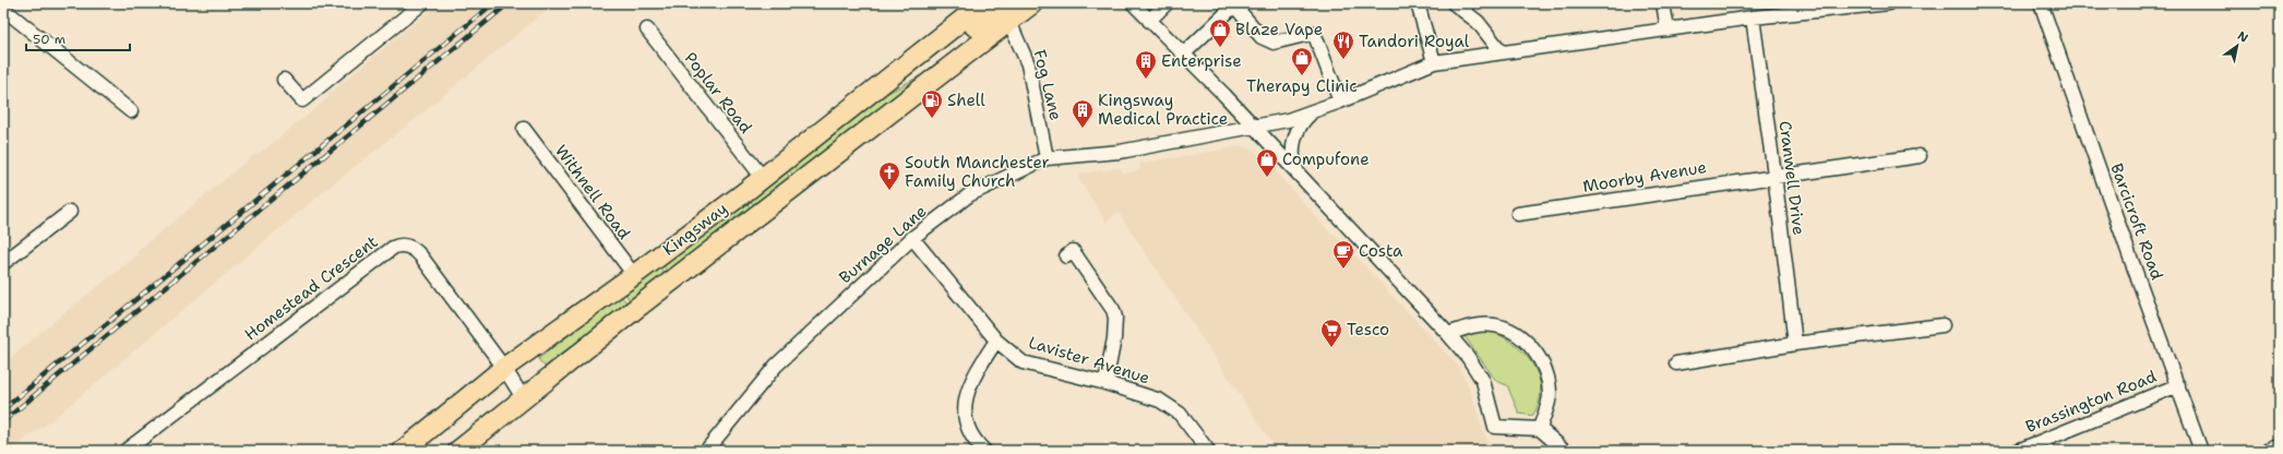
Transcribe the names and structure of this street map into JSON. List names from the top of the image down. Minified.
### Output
{"streets":{"highway":["Kingsway"],"street":["Fog Lane","Poplar Road","Moorby Avenue","Cranwell Drive","Withnell Road","Barcicroft Road","Burnage Lane","Homestead Crescent","Lavister Avenue","Brassington Road"]},"crossings":[["Fog Lane","Burnage Lane"],["Poplar Road","Kingsway"],["Moorby Avenue","Cranwell Drive"],["Cranwell Drive","Burnage Lane"],["Withnell Road","Kingsway"],["Barcicroft Road","Brassington Road"],["Kingsway","Homestead Crescent"],["Burnage Lane","Lavister Avenue"]],"places":{"shop":["Blaze Vape","Therapy Clinic","Compufone"],"restaurant":["Tandori Royal"],"building":["Enterprise","Kingsway Medical Practice"],"fuel station":["Shell"],"church":["South Manchester Family Church"],"cafe":["Costa"],"supermarket":["Tesco"]},"scale_bar":"50 m","north":"top right"}
